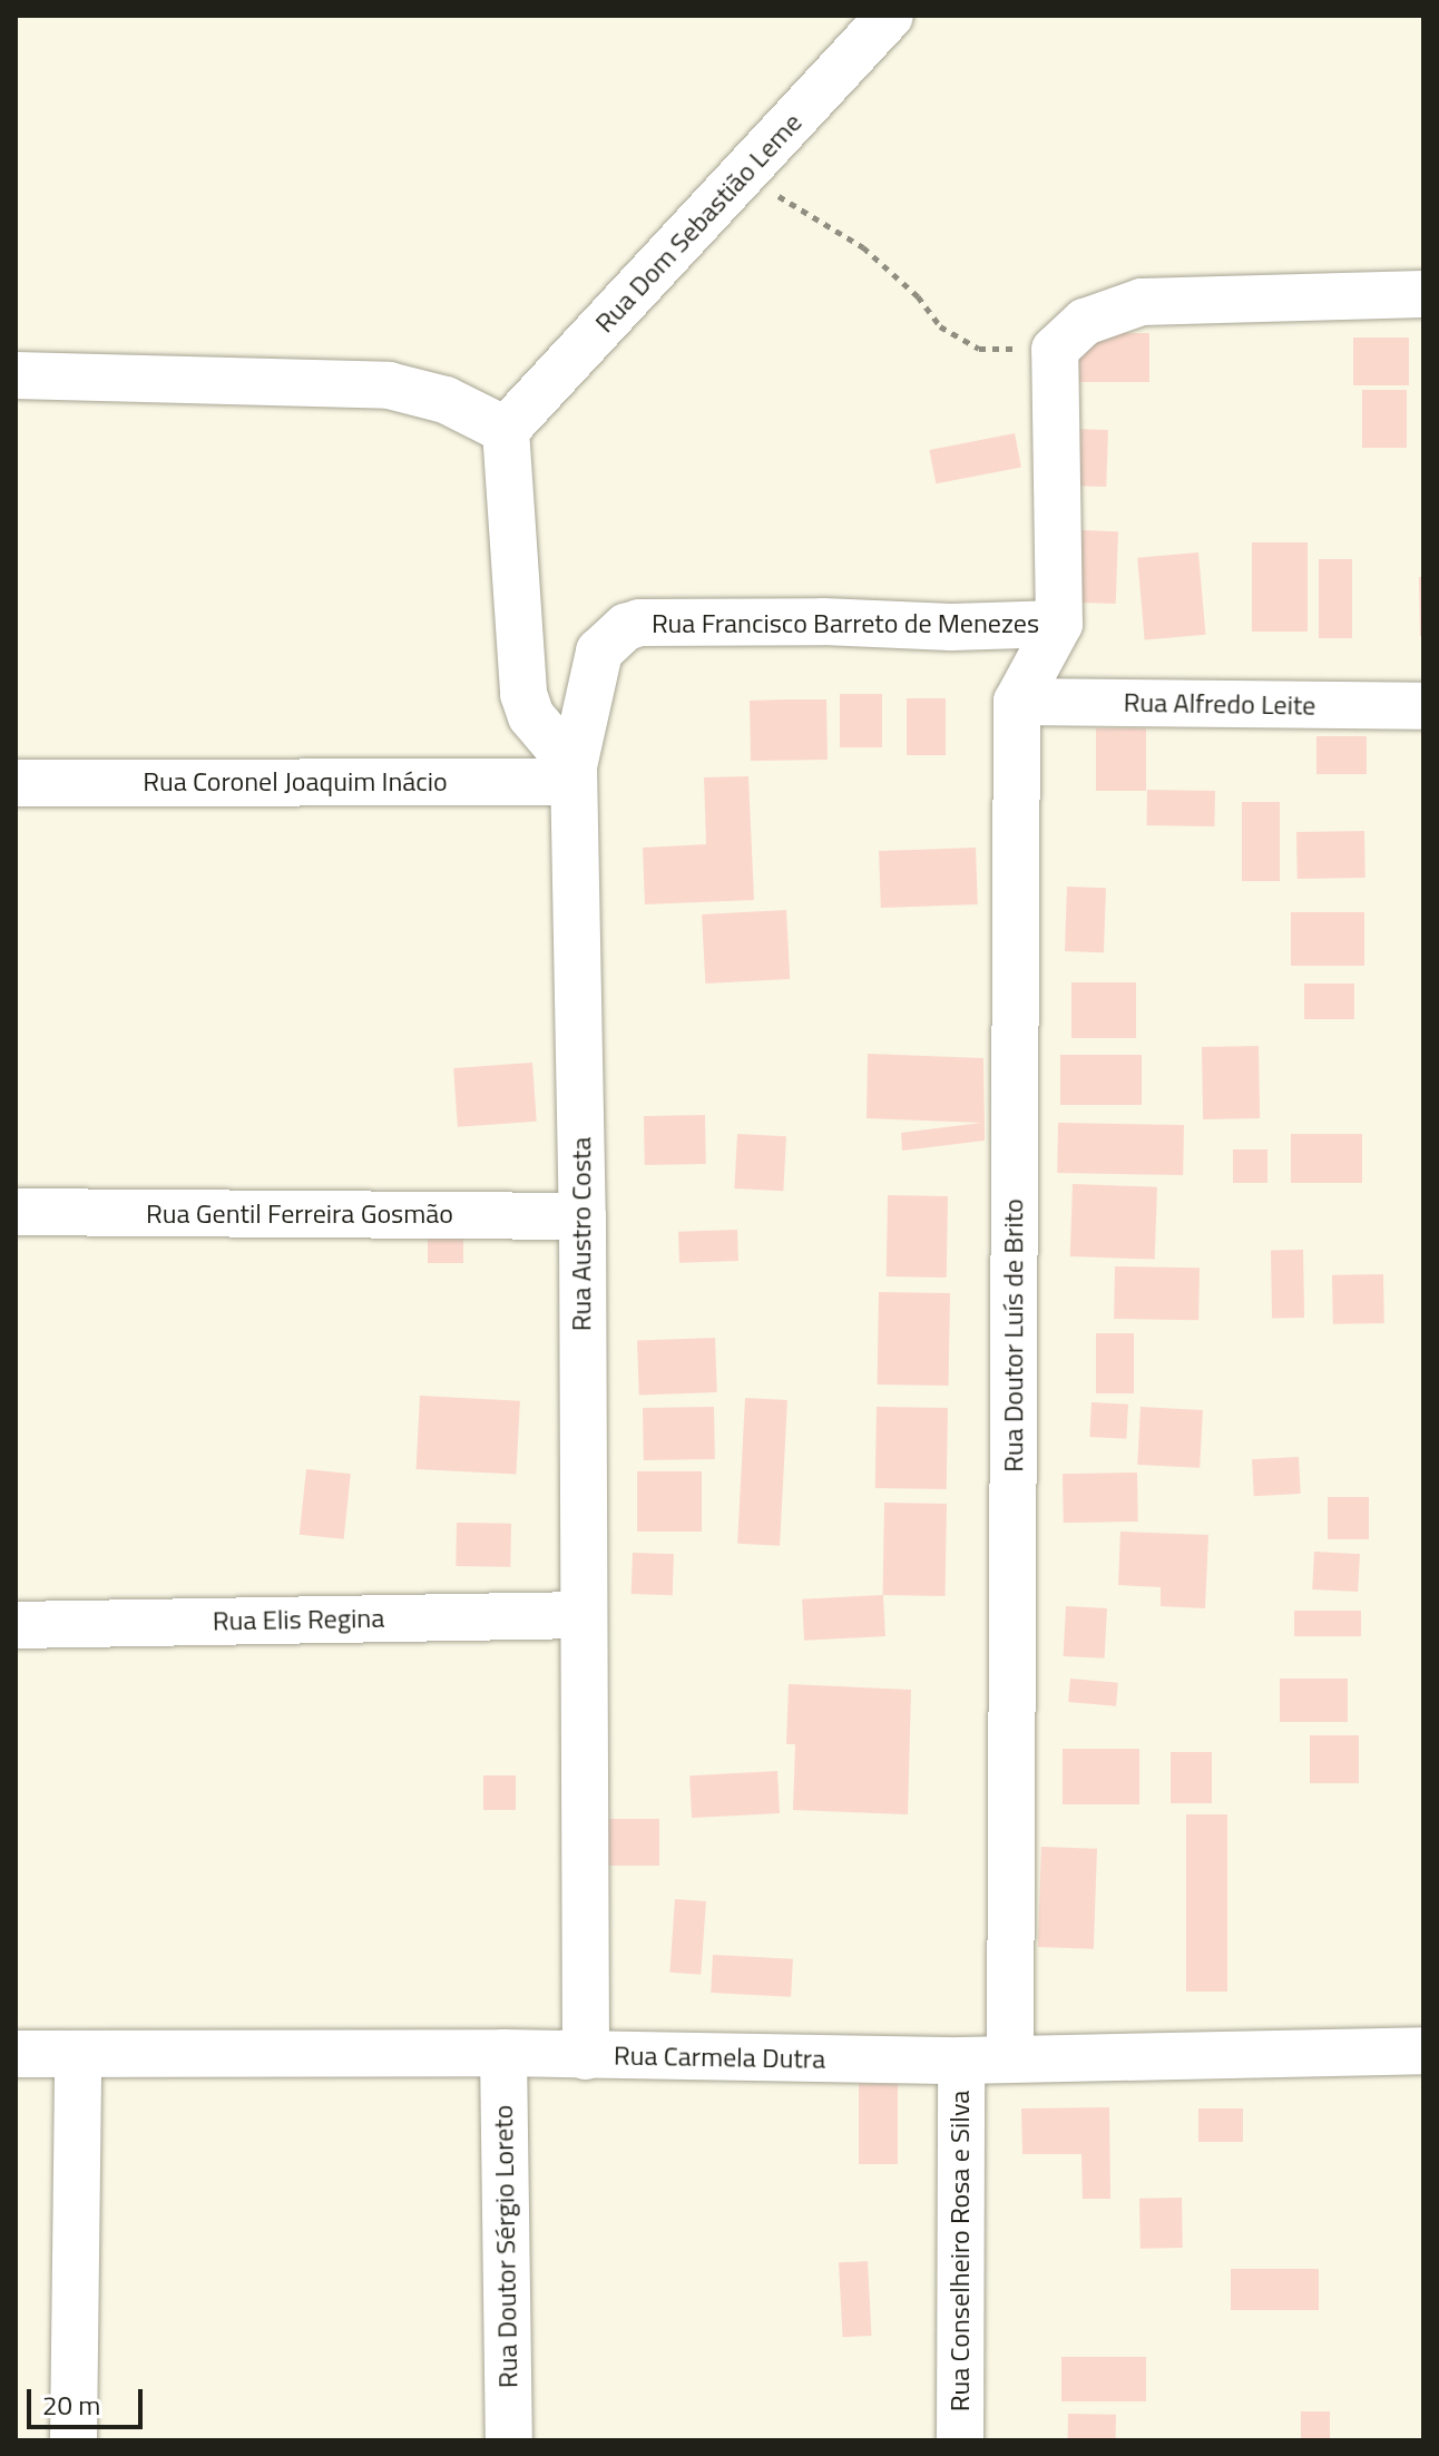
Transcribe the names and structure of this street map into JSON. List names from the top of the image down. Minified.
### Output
{"streets":{"street":["Rua Dom Sebastião Leme","Rua Francisco Barreto de Menezes","Rua Alfredo Leite","Rua Coronel Joaquim Inácio","Rua Gentil Ferreira Gosmão","Rua Austro Costa","Rua Doutor Luís de Brito","Rua Elis Regina","Rua Carmela Dutra","Rua Doutor Sérgio Loreto","Rua Conselheiro Rosa e Silva"]},"crossings":[["Rua Francisco Barreto de Menezes","Rua Coronel Joaquim Inácio"],["Rua Francisco Barreto de Menezes","Rua Austro Costa"],["Rua Francisco Barreto de Menezes","Rua Doutor Luís de Brito"],["Rua Alfredo Leite","Rua Doutor Luís de Brito"],["Rua Coronel Joaquim Inácio","Rua Austro Costa"],["Rua Gentil Ferreira Gosmão","Rua Austro Costa"],["Rua Austro Costa","Rua Elis Regina"],["Rua Austro Costa","Rua Carmela Dutra"],["Rua Doutor Luís de Brito","Rua Carmela Dutra"],["Rua Carmela Dutra","Rua Doutor Sérgio Loreto"],["Rua Carmela Dutra","Rua Conselheiro Rosa e Silva"]],"scale_bar":"20 m"}
